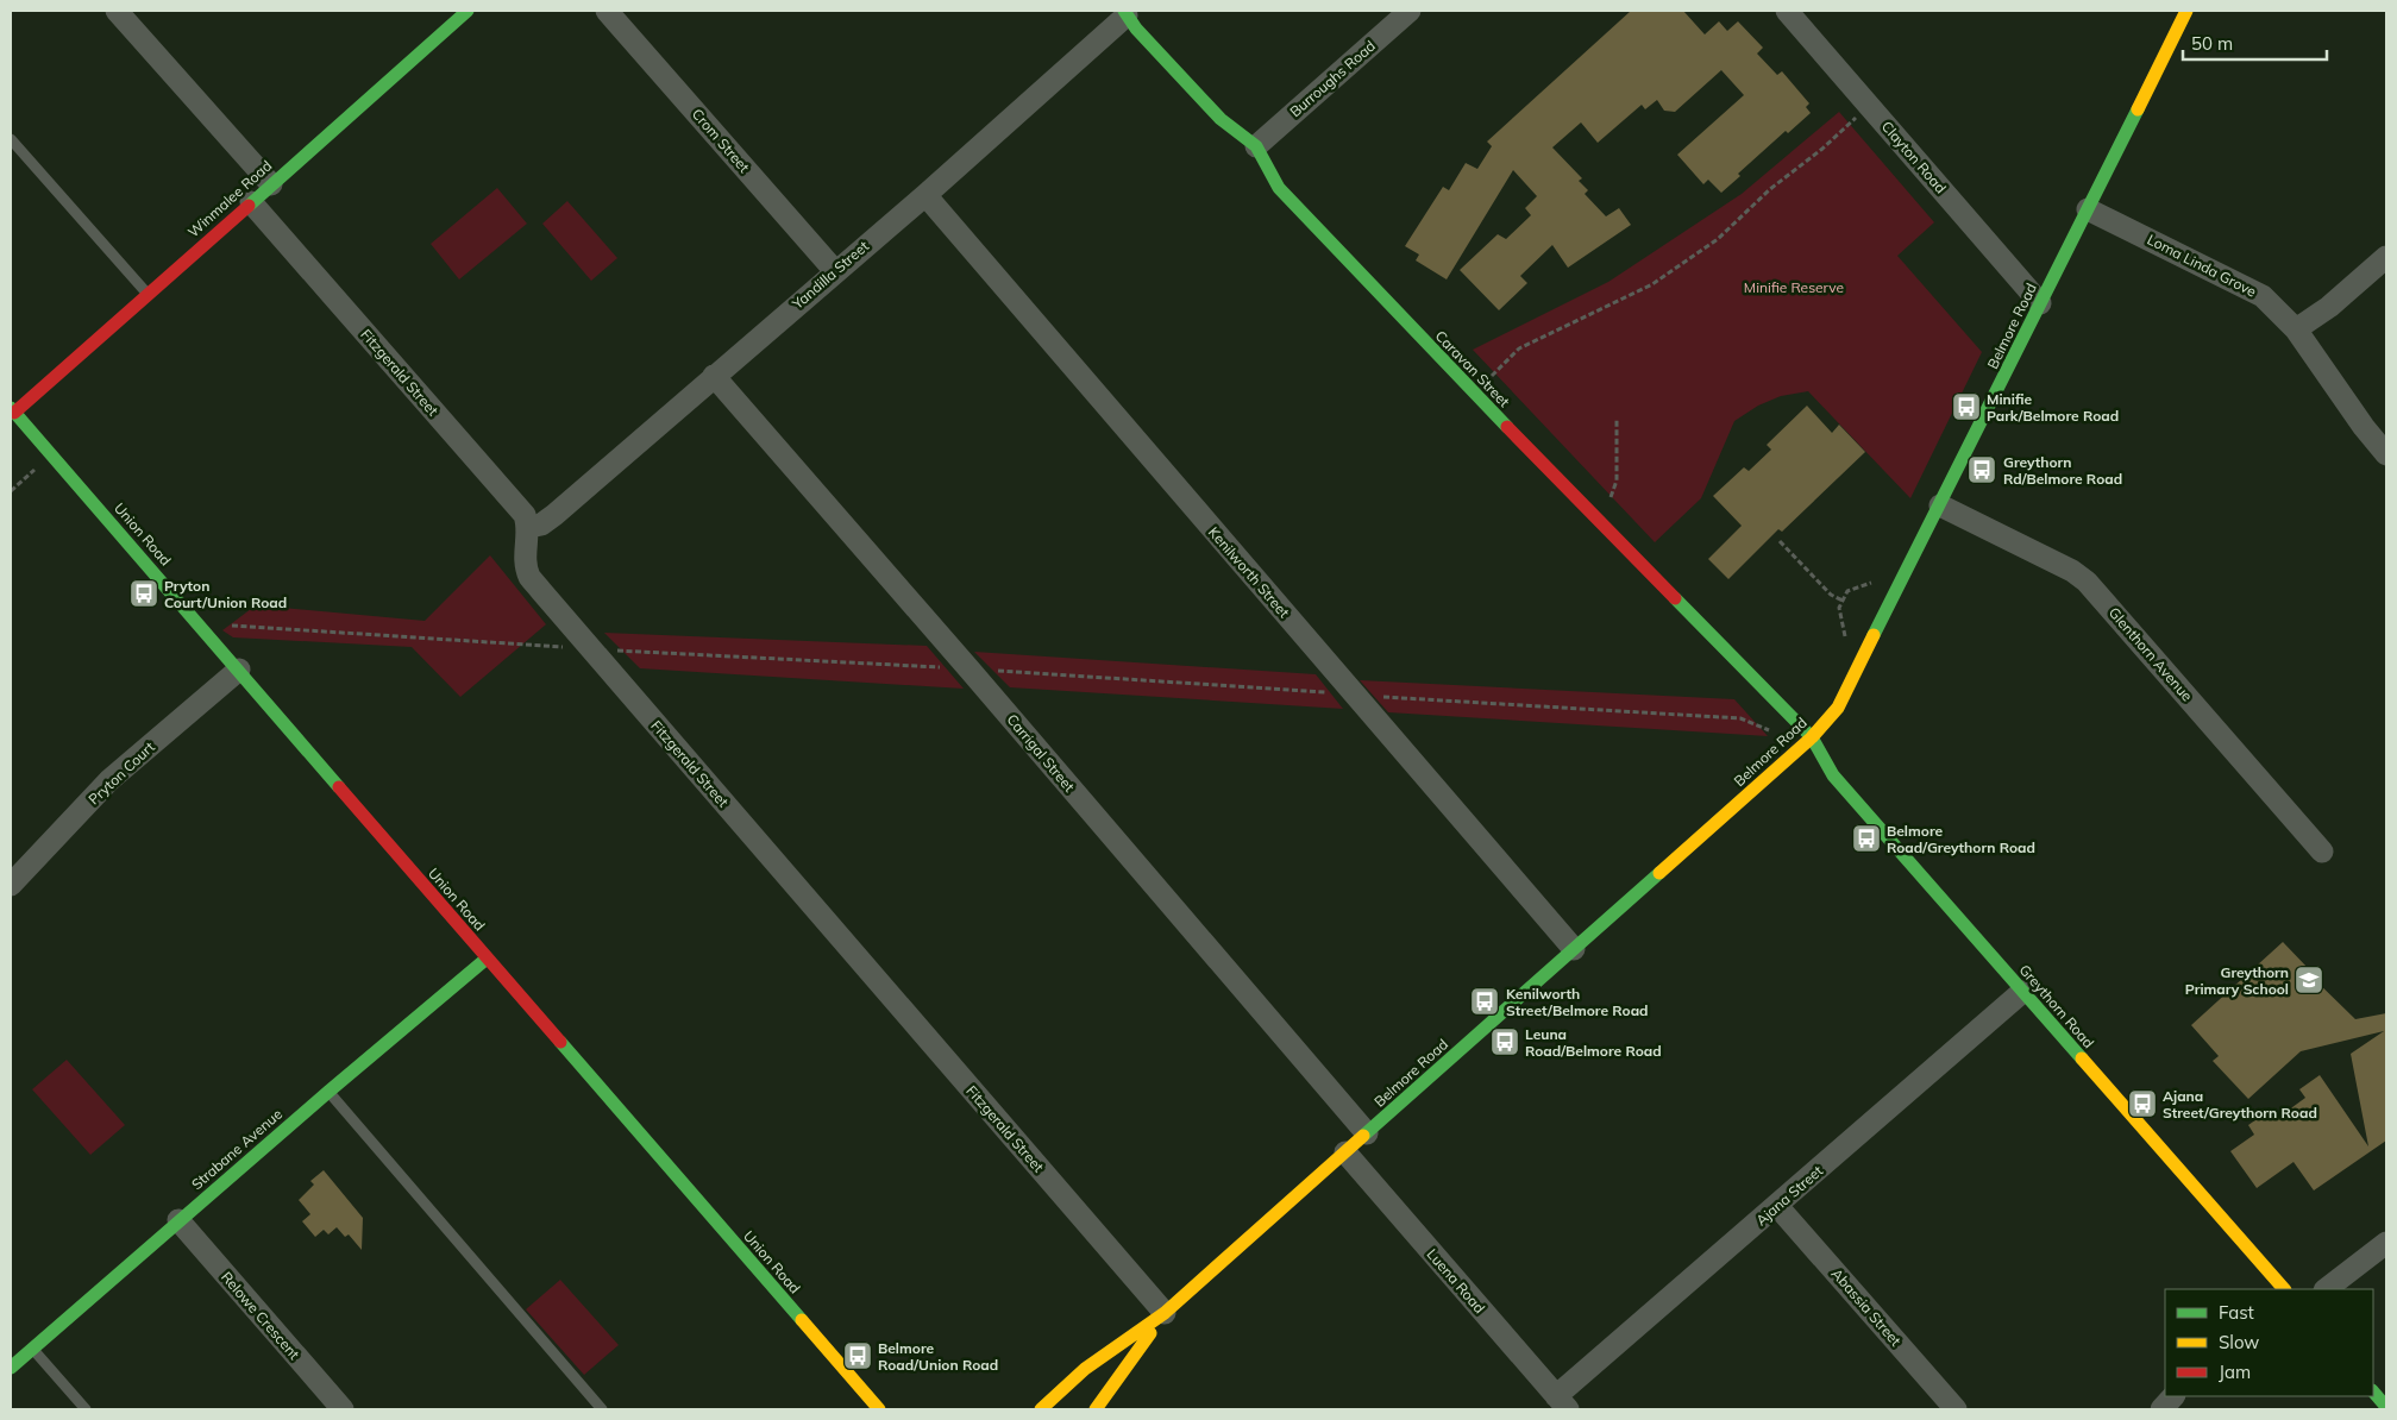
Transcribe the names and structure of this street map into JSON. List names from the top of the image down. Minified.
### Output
{"streets":{"main road":["Winmalee Road","Belmore Road","Caravan Street","Union Road","Greythorn Road","Strabane Avenue"],"street":["Burroughs Road","Crom Street","Clayton Road","Loma Linda Grove","Yandilla Street","Fitzgerald Street","Kenilworth Street","Glenthorn Avenue","Carrigal Street","Pryton Court","Ajana Street","Luena Road","Abassia Street","Relowe Crescent"]},"crossings":[["Burroughs Road","Caravan Street"],["Crom Street","Yandilla Street"],["Clayton Road","Belmore Road"],["Winmalee Road","Fitzgerald Street"],["Winmalee Road","Union Road"],["Loma Linda Grove","Belmore Road"],["Yandilla Street","Caravan Street"],["Yandilla Street","Fitzgerald Street"],["Yandilla Street","Kenilworth Street"],["Yandilla Street","Carrigal Street"],["Belmore Road","Caravan Street"],["Belmore Road","Fitzgerald Street"],["Belmore Road","Kenilworth Street"],["Belmore Road","Glenthorn Avenue"],["Belmore Road","Carrigal Street"],["Belmore Road","Greythorn Road"],["Belmore Road","Luena Road"],["Caravan Street","Greythorn Road"],["Union Road","Pryton Court"],["Union Road","Strabane Avenue"],["Greythorn Road","Ajana Street"],["Strabane Avenue","Relowe Crescent"],["Ajana Street","Luena Road"],["Ajana Street","Abassia Street"]],"parks":["Minifie Reserve"],"places":{"bus stop":["Minifie Park/Belmore Road","Greythorn Rd/Belmore Road","Pryton Court/Union Road","Belmore Road/Greythorn Road","Kenilworth Street/Belmore Road","Leuna Road/Belmore Road","Ajana Street/Greythorn Road","Belmore Road/Union Road"],"school or university":["Greythorn Primary School"]},"legend":["Fast","Slow","Jam"],"scale_bar":"50 m"}
